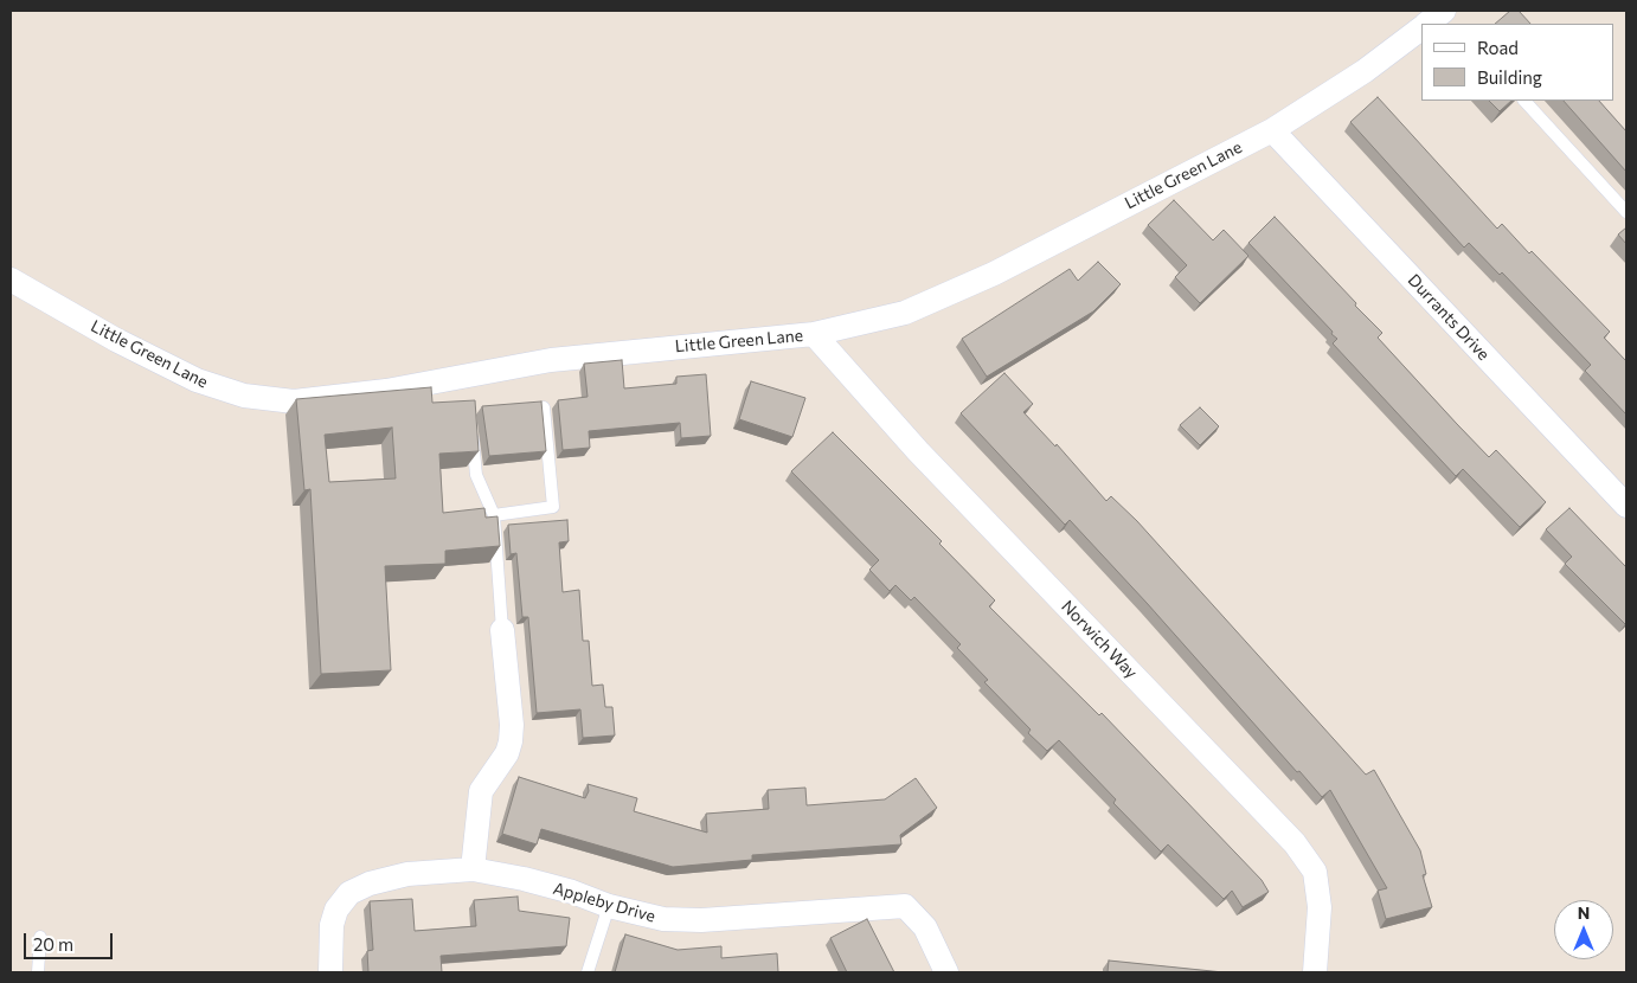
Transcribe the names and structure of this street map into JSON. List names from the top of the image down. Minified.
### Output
{"streets":{"street":["Little Green Lane","Durrants Drive","Norwich Way","Appleby Drive"]},"crossings":[["Little Green Lane","Durrants Drive"],["Little Green Lane","Norwich Way"]],"legend":["Road","Building"],"scale_bar":"20 m","north":"top"}
